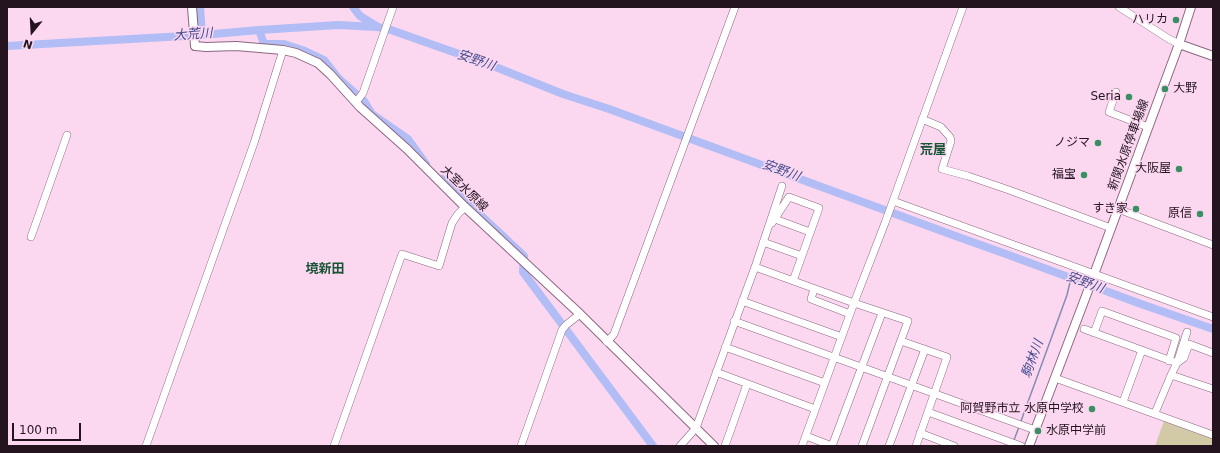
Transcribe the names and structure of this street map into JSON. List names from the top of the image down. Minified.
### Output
{"streets":{"main road":["新関水原停車場線","大室水原線"]},"districts":["荒屋","境新田"],"water":["大荒川","安野川","駒林川"],"places":["ハリカ","大野","Seria","ノジマ","大阪屋","福宝","すき家","原信","阿賀野市立 水原中学校","水原中学前"],"scale_bar":"100 m","north":"bottom"}
